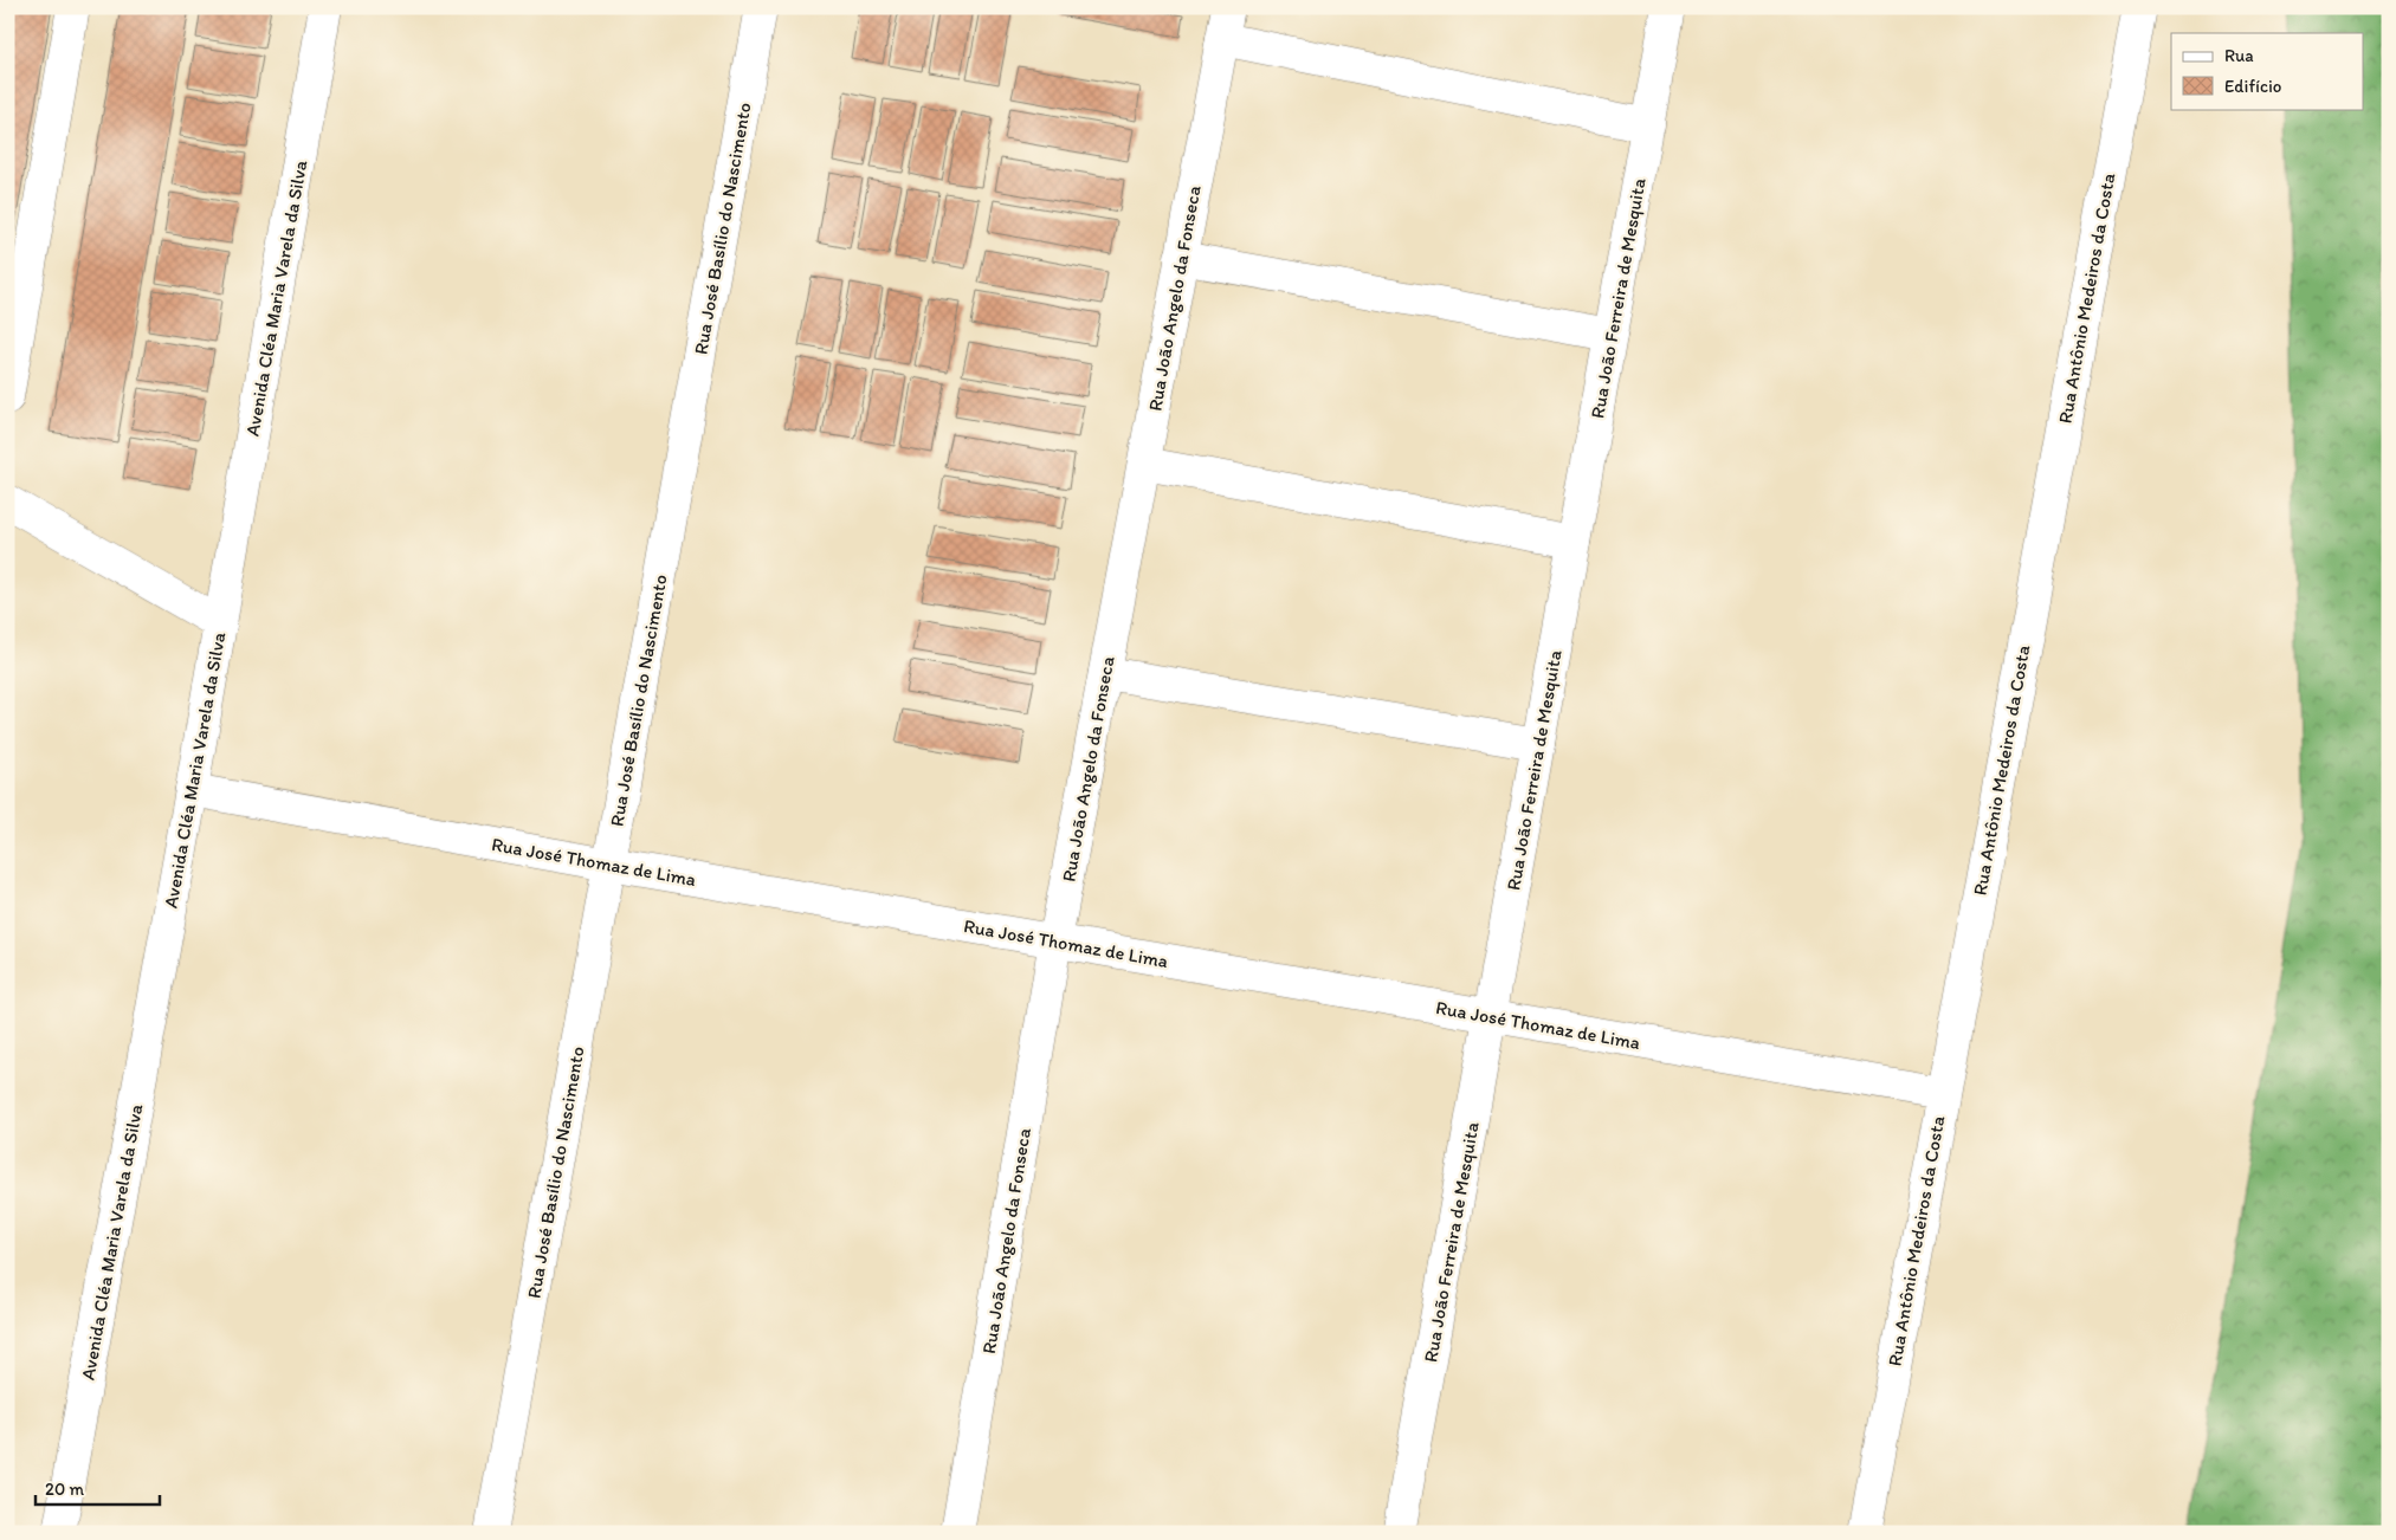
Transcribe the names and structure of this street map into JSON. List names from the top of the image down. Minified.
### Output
{"streets":{"street":["Rua José Basílio do Nascimento","Avenida Cléa Maria Varela da Silva","Rua João Angelo da Fonseca","Rua João Ferreira de Mesquita","Rua Antônio Medeiros da Costa","Rua José Thomaz de Lima"]},"crossings":[["Rua José Basílio do Nascimento","Rua José Thomaz de Lima"],["Avenida Cléa Maria Varela da Silva","Rua José Thomaz de Lima"],["Rua João Angelo da Fonseca","Rua José Thomaz de Lima"],["Rua João Ferreira de Mesquita","Rua José Thomaz de Lima"],["Rua Antônio Medeiros da Costa","Rua José Thomaz de Lima"]],"legend":["Rua","Edifício"],"scale_bar":"20 m"}
